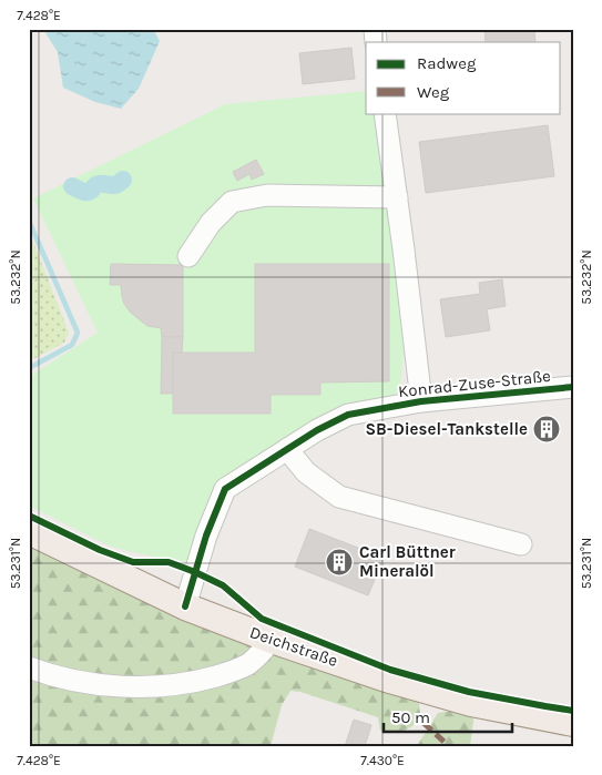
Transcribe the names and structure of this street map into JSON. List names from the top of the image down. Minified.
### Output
{"streets":{"main road":["Deichstraße"],"street":["Konrad-Zuse-Straße"]},"crossings":[["Konrad-Zuse-Straße","Deichstraße"]],"places":{"building":["SB-Diesel-Tankstelle","Carl Büttner Mineralöl"]},"legend":["Radweg","Weg"],"scale_bar":"50 m","coordinates":["7.428°E","53.232°N","53.231°N","7.430°E"]}
